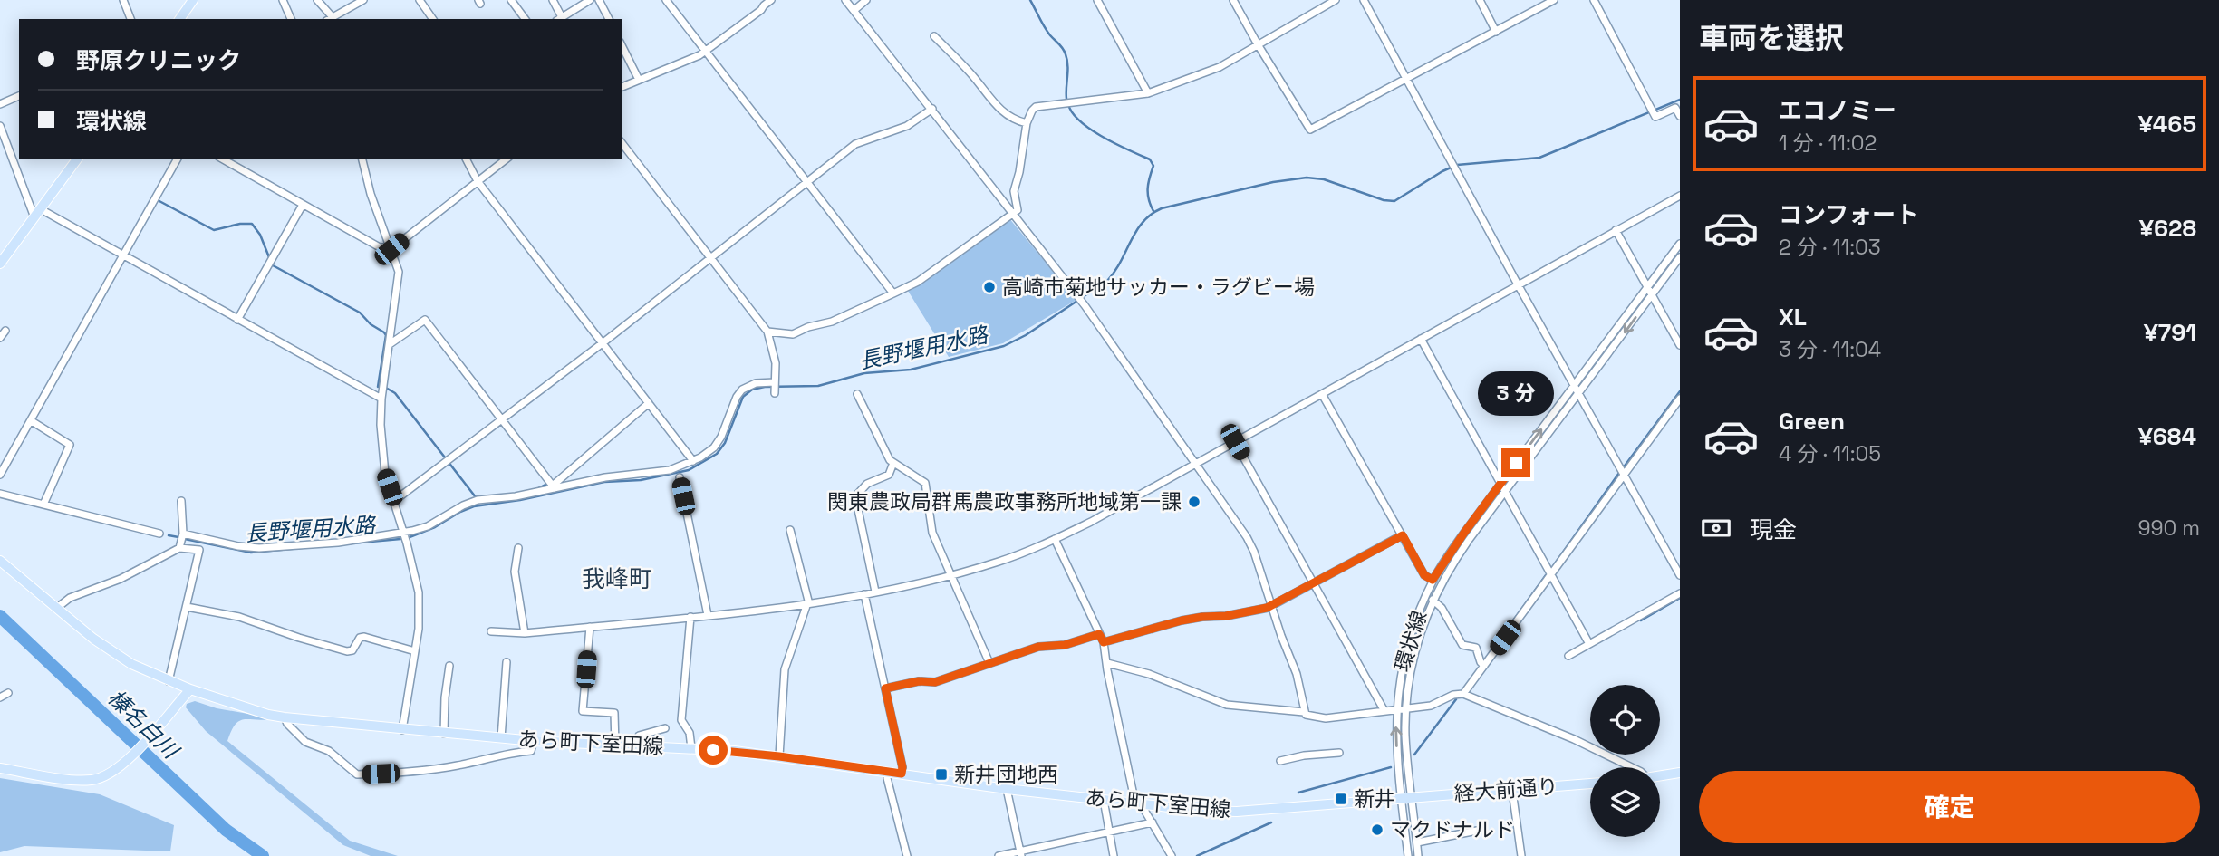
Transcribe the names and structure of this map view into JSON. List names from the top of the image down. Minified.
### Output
{"streets":{"main road":["あら町下室田線","経大前通り"],"street":["環状線"]},"crossings":[["環状線","あら町下室田線"],["環状線","経大前通り"],["あら町下室田線","経大前通り"]],"districts":["我峰町"],"water":["長野堰用水路","榛名白川"],"places":{"other":["高崎市菊地サッカー・ラグビー場","関東農政局群馬農政事務所地域第一課","マクドナルド"],"transit":["新井団地西","新井"]},"page":{"heading":"車両を選択","banner":["野原クリニック","環状線"],"list":[{"name":"エコノミー","note":"1 分 · 11:02","value":"¥465"},{"name":"コンフォート","note":"2 分 · 11:03","value":"¥628"},{"name":"XL","note":"3 分 · 11:04","value":"¥791"},{"name":"Green","note":"4 分 · 11:05","value":"¥684"}],"bubble":"3 分","pay":["現金","990 m"],"buttons":"確定"}}
